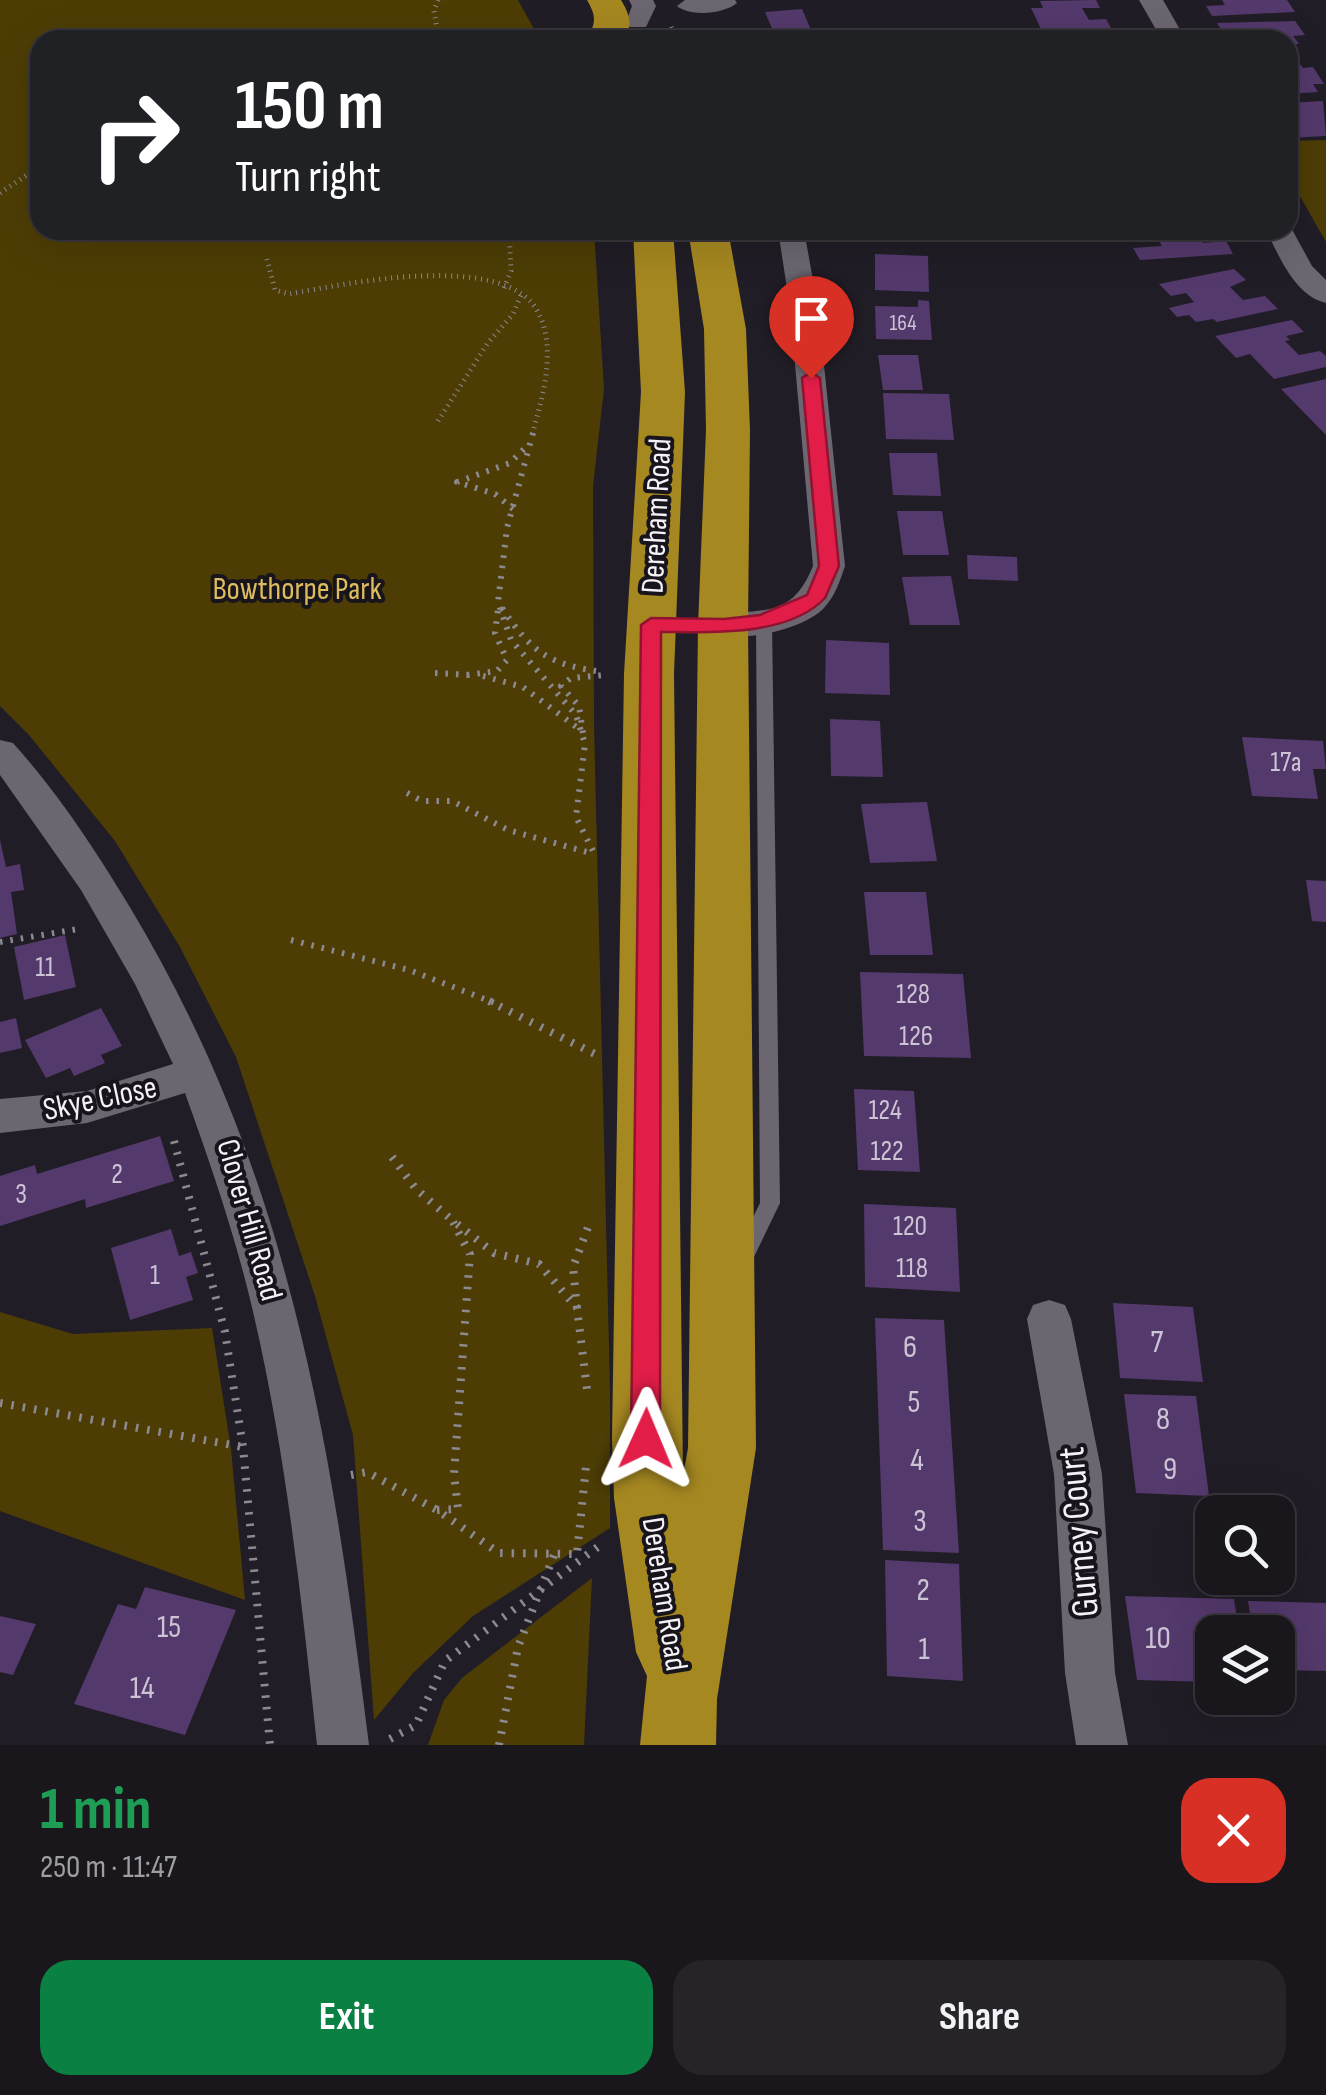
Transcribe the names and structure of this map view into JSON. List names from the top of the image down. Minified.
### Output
{"streets":{"highway":["Dereham Road"],"street":["Skye Close","Clover Hill Road","Gurney Court"]},"crossings":[["Skye Close","Clover Hill Road"]],"parks":["Bowthorpe Park"],"house_numbers":["164","17a","11","128","126","124","122","2","3","120","118","1","7","6","5","8","4","9","3","2","15","10","1","14"],"page":{"turn":["150 m","Turn right"],"heading":["1 min","250 m · 11:47"],"buttons":["Exit","Share"]}}
